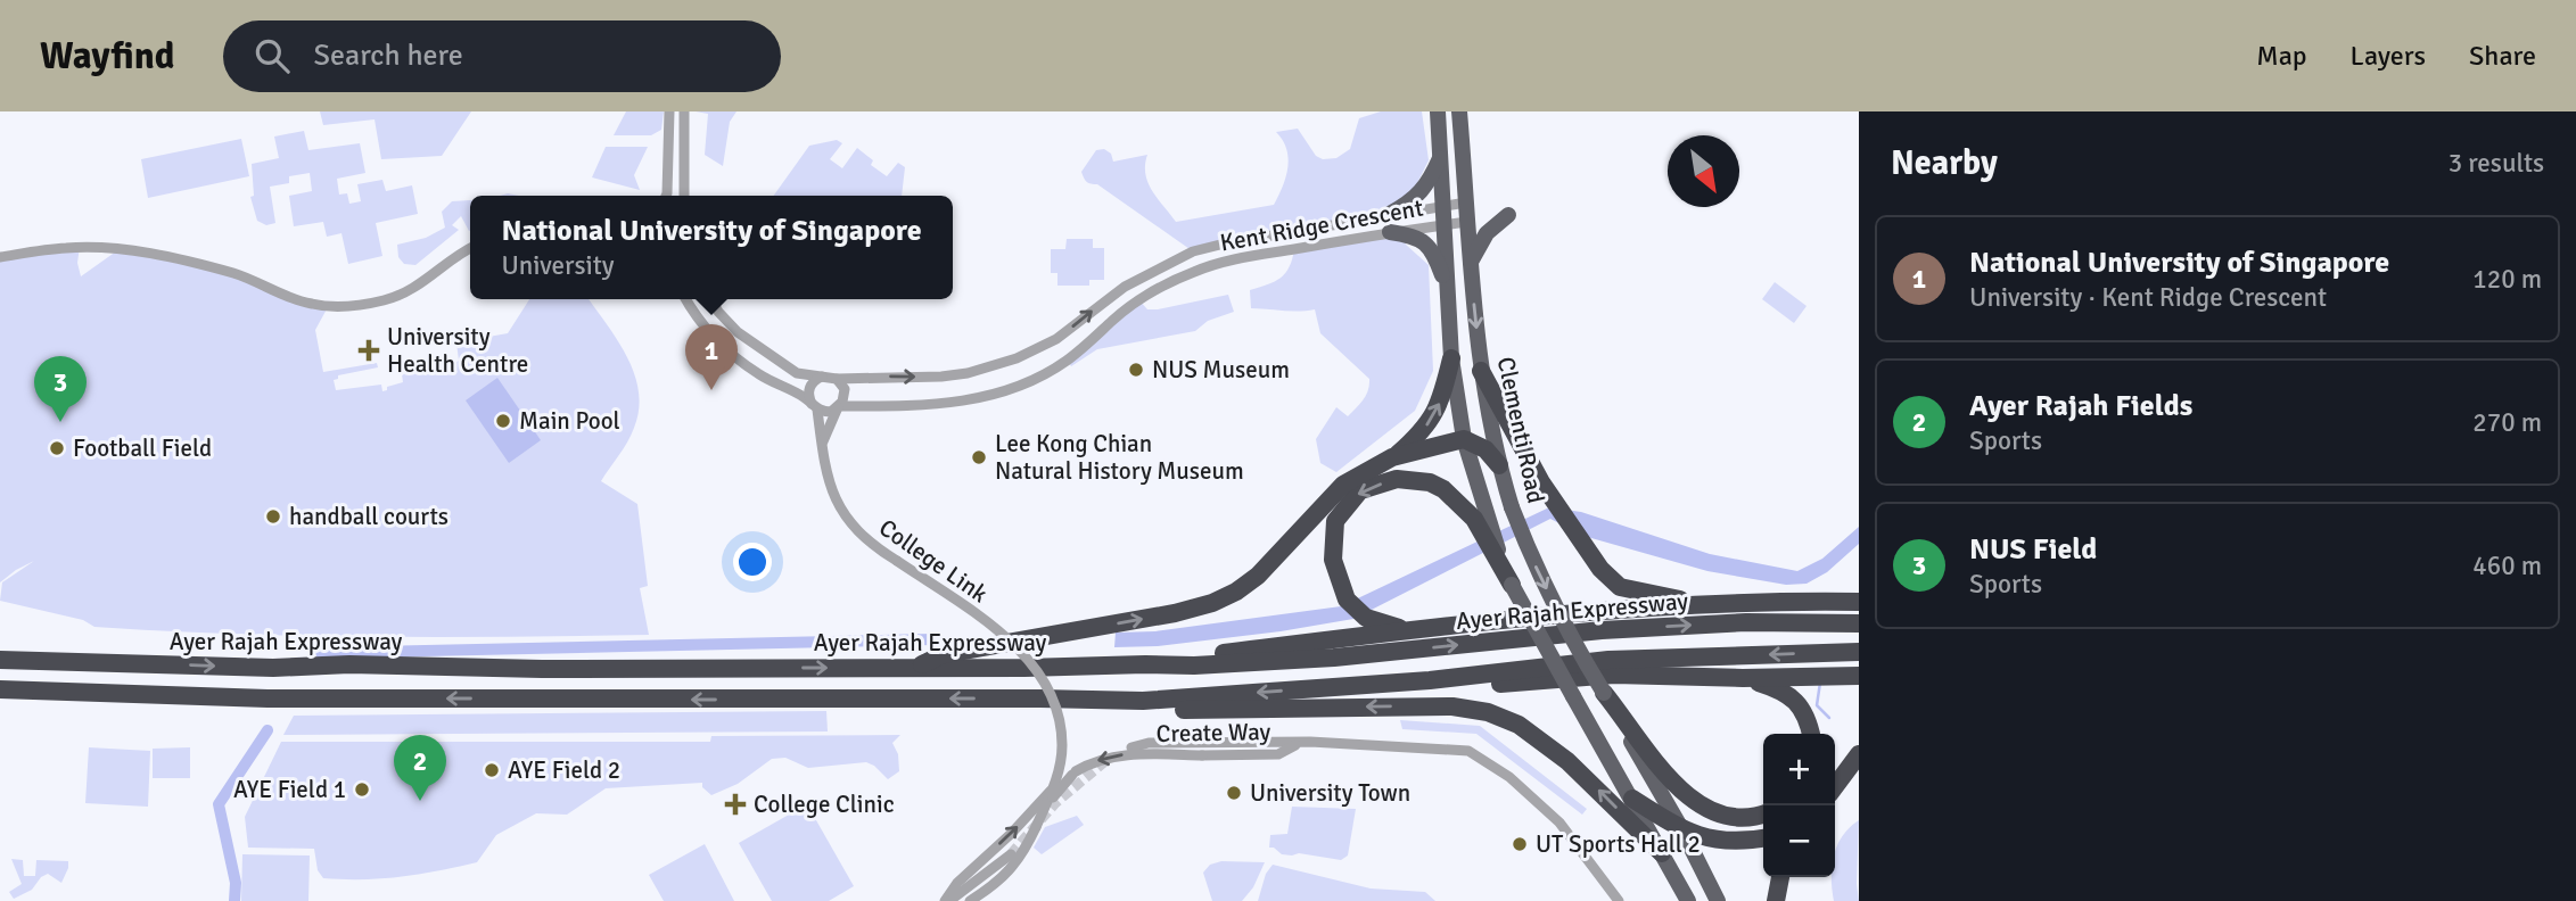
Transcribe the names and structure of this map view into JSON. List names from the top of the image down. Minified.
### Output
{"streets":{"highway":["Ayer Rajah Expressway"],"main road":["Clementi Road"],"street":["Kent Ridge Crescent","College Link","Create Way"]},"crossings":[["Kent Ridge Crescent","Clementi Road"],["Kent Ridge Crescent","College Link"],["College Link","Create Way"]],"places":{"health":["University Health Centre","College Clinic"],"other":["NUS Museum","Main Pool","Football Field","Lee Kong Chian Natural History Museum","handball courts","AYE Field 2","AYE Field 1","University Town","UT Sports Hall 2"]},"north":"bottom right","page":{"header":"Wayfind","search":"Search here","nav":["Map","Layers","Share"],"heading":["Nearby","3 results"],"popup":["National University of Singapore","University"],"list":[{"mark":"1","name":"National University of Singapore","note":"University · Kent Ridge Crescent","value":"120 m"},{"mark":"2","name":"Ayer Rajah Fields","note":"Sports","value":"270 m"},{"mark":"3","name":"NUS Field","note":"Sports","value":"460 m"}],"pins":["1","3","2"],"map_buttons":["+","−"]}}
